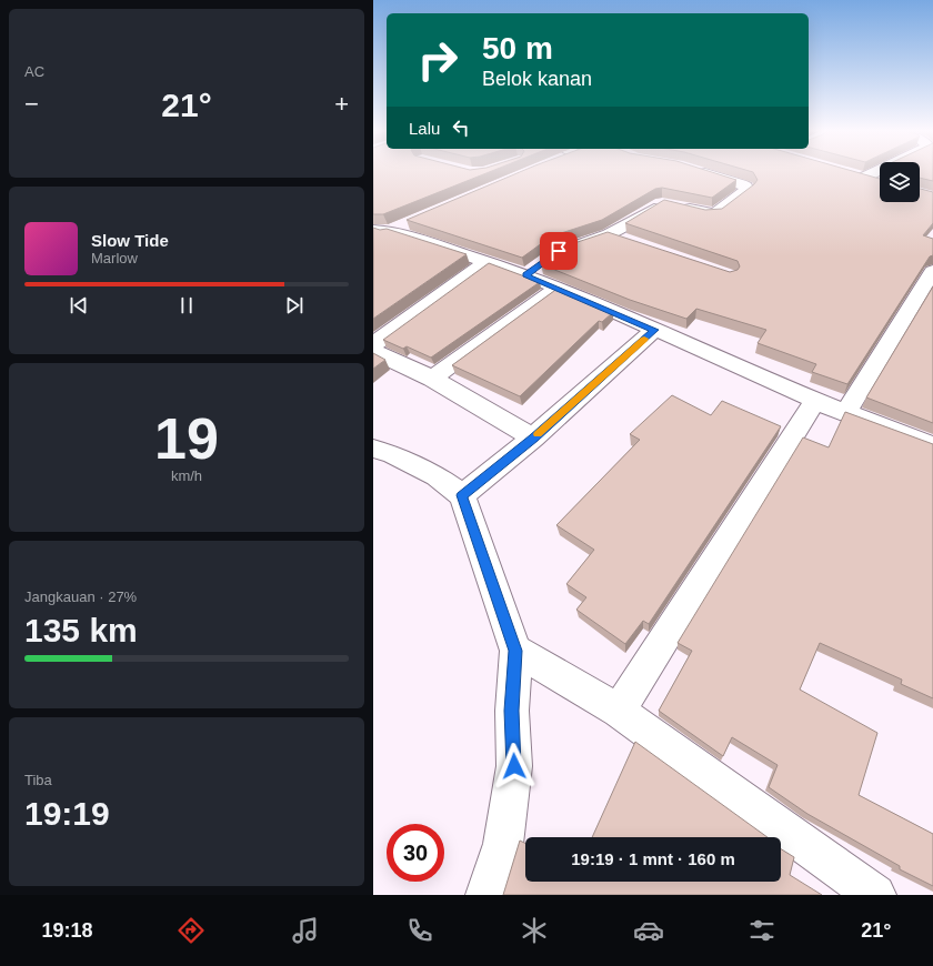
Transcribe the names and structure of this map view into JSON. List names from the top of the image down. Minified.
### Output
{"page":{"tile":["AC",["19","km/h"],["Jangkauan · 27%","135 km"],["Tiba","19:19"]],"turn":["50 m","Belok kanan"],"heat":["−","21°","+"],"then":"Lalu","song":["Slow Tide","Marlow"],"limit":"30","trip":"19:19 · 1 mnt · 160 m","tabs":["19:18","21°"]}}
